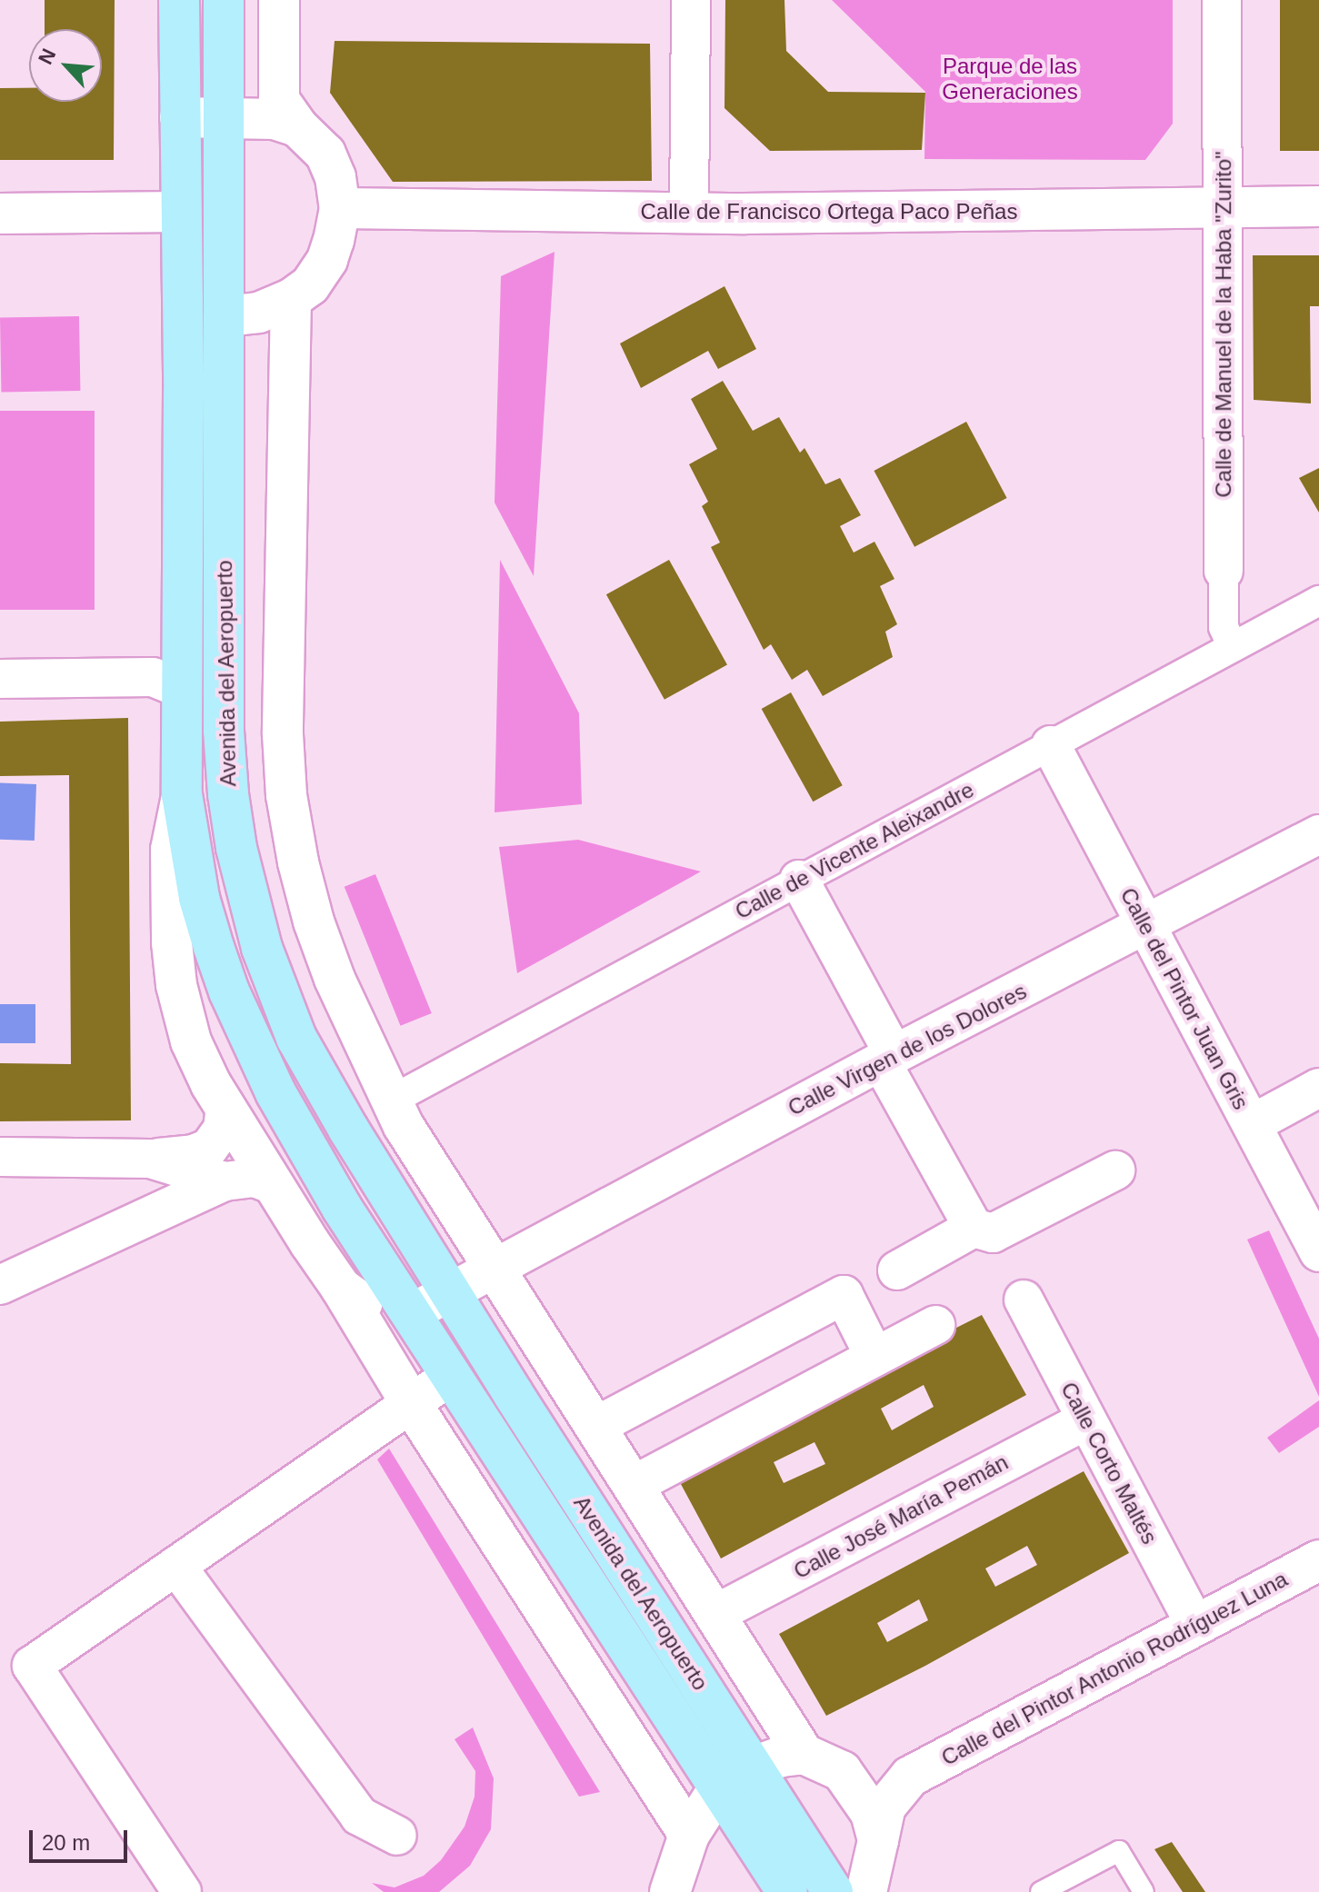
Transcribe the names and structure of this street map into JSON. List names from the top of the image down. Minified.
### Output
{"streets":{"main road":["Avenida del Aeropuerto"],"street":["Calle de Francisco Ortega Paco Peñas","Calle de Manuel de la Haba \"Zurito\"","Calle de Vicente Aleixandre","Calle del Pintor Juan Gris","Calle Virgen de los Dolores","Calle Corto Maltés","Calle José María Pemán","Calle del Pintor Antonio Rodríguez Luna"]},"crossings":[["Calle de Francisco Ortega Paco Peñas","Calle de Manuel de la Haba \"Zurito\""],["Calle de Manuel de la Haba \"Zurito\"","Calle de Vicente Aleixandre"],["Calle de Vicente Aleixandre","Calle del Pintor Juan Gris"],["Calle del Pintor Juan Gris","Calle Virgen de los Dolores"],["Calle Corto Maltés","Calle José María Pemán"],["Calle Corto Maltés","Calle del Pintor Antonio Rodríguez Luna"]],"parks":["Parque de las Generaciones"],"scale_bar":"20 m","north":"top left"}
